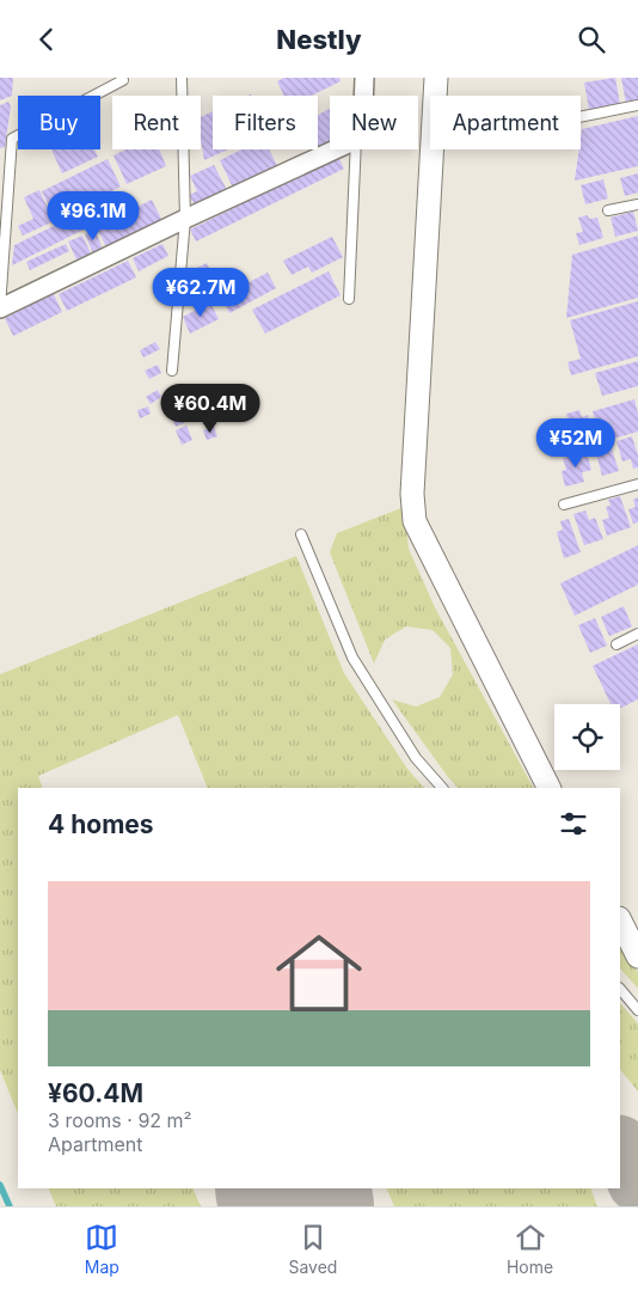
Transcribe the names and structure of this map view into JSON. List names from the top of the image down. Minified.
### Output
{"page":{"header":"Nestly","chip":["Buy","Rent","Filters","New","Apartment"],"price":["¥96.1M","¥62.7M","¥60.4M","¥52M"],"heading":"4 homes","list":[{"name":"¥60.4M","note":"3 rooms · 92 m² · Apartment"}],"tabs":["Map","Saved","Home"]}}
